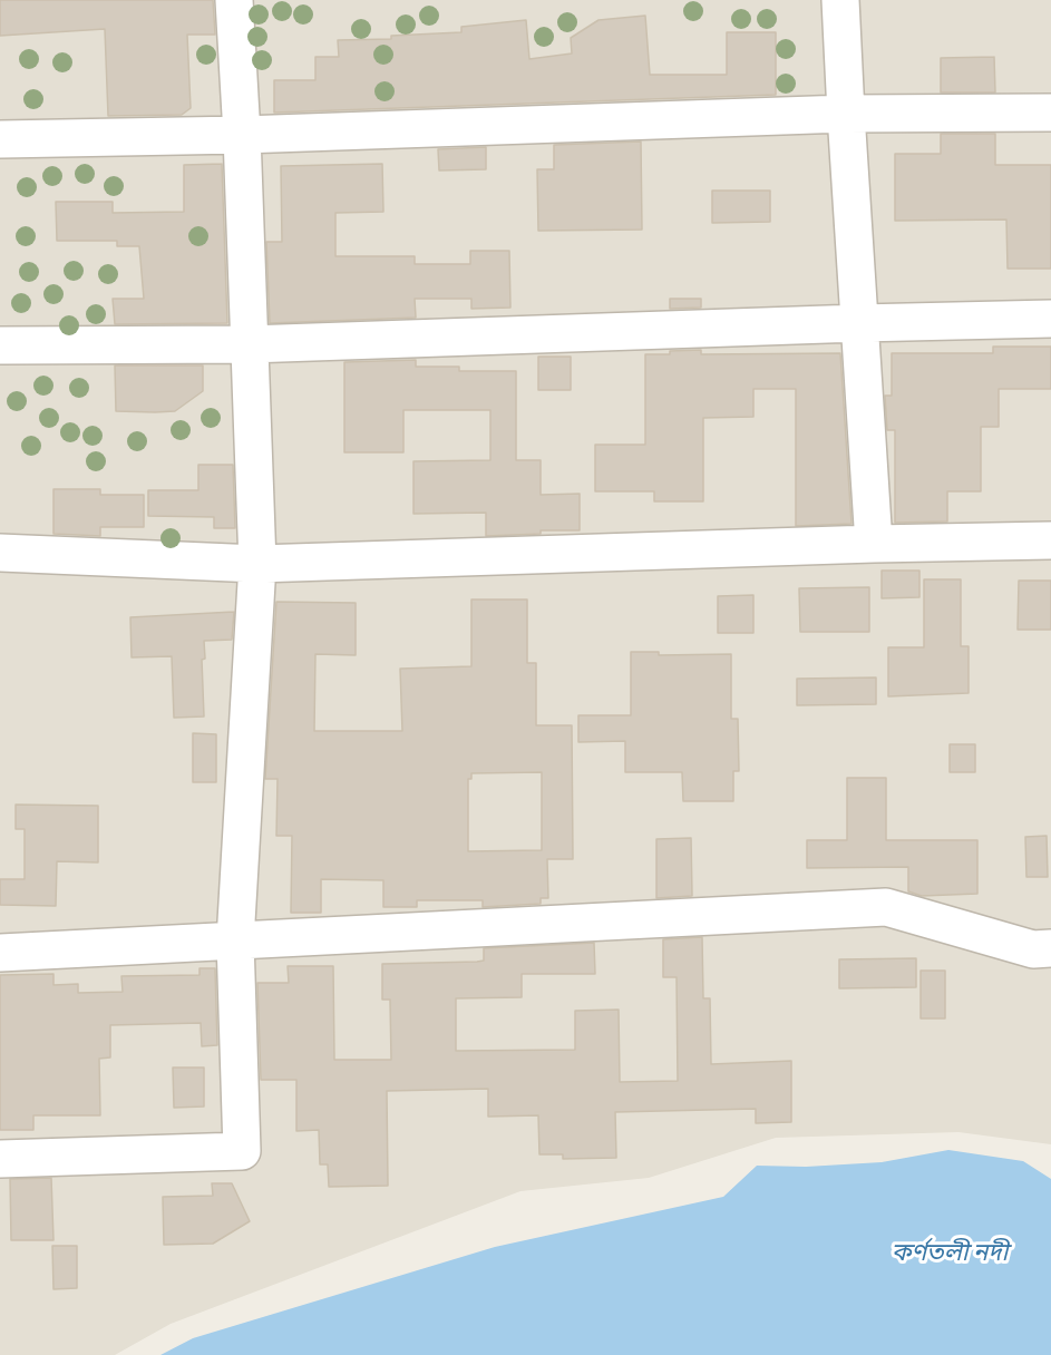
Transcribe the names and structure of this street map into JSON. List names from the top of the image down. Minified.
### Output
{"water":["কর্ণতলী নদী"]}
